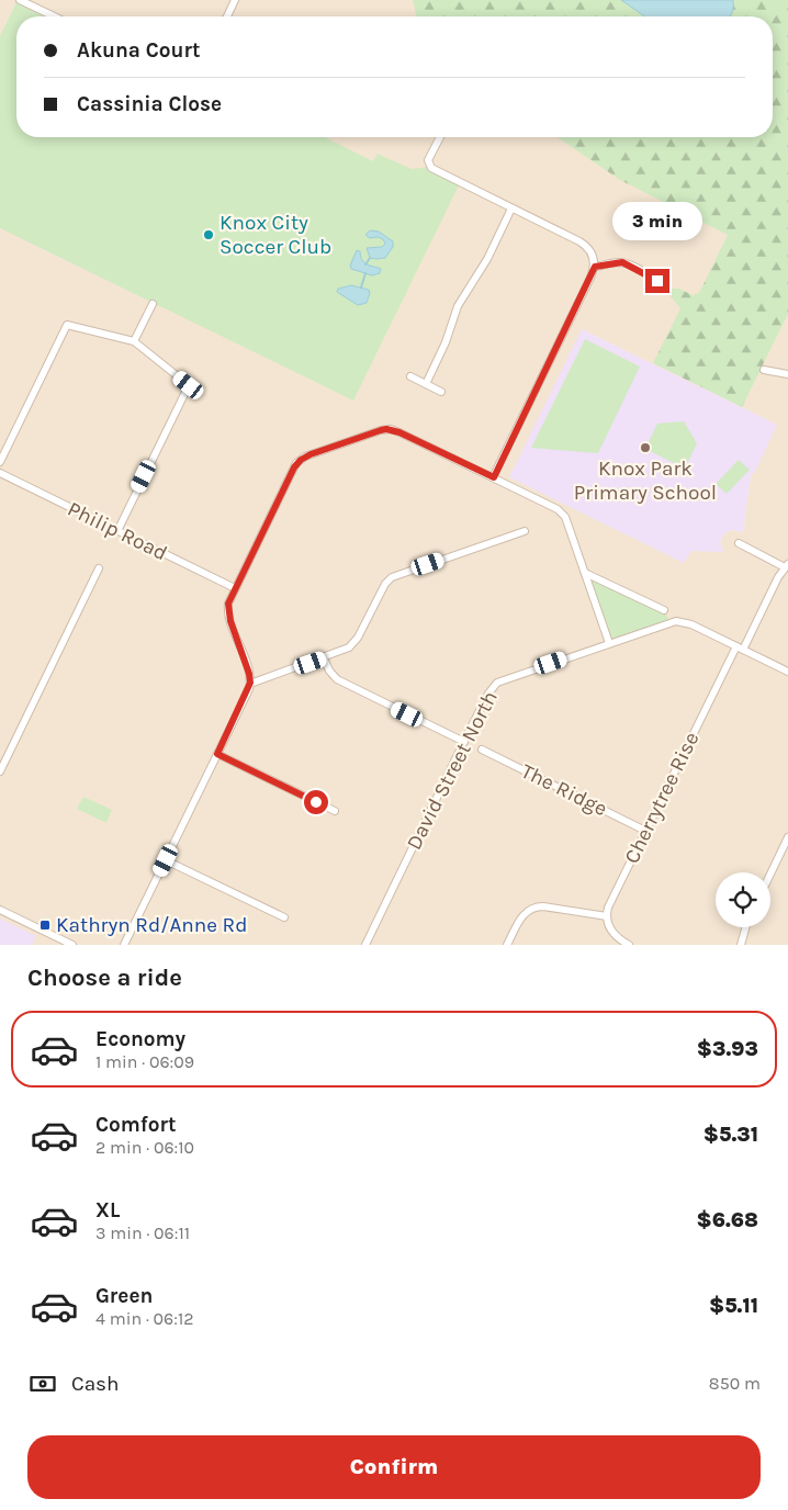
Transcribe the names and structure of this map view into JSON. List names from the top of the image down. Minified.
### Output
{"streets":{"street":["Philip Road","David Street North","The Ridge","Cherrytree Rise"]},"crossings":[["David Street North","Cherrytree Rise"],["The Ridge","Cherrytree Rise"]],"places":{"other":["Knox City Soccer Club","Knox Park Primary School"],"transit":["Kathryn Rd/Anne Rd"]},"page":{"banner":["Akuna Court","Cassinia Close"],"bubble":"3 min","heading":"Choose a ride","list":[{"name":"Economy","note":"1 min · 06:09","value":"$3.93"},{"name":"Comfort","note":"2 min · 06:10","value":"$5.31"},{"name":"XL","note":"3 min · 06:11","value":"$6.68"},{"name":"Green","note":"4 min · 06:12","value":"$5.11"}],"pay":["Cash","850 m"],"buttons":"Confirm"}}
